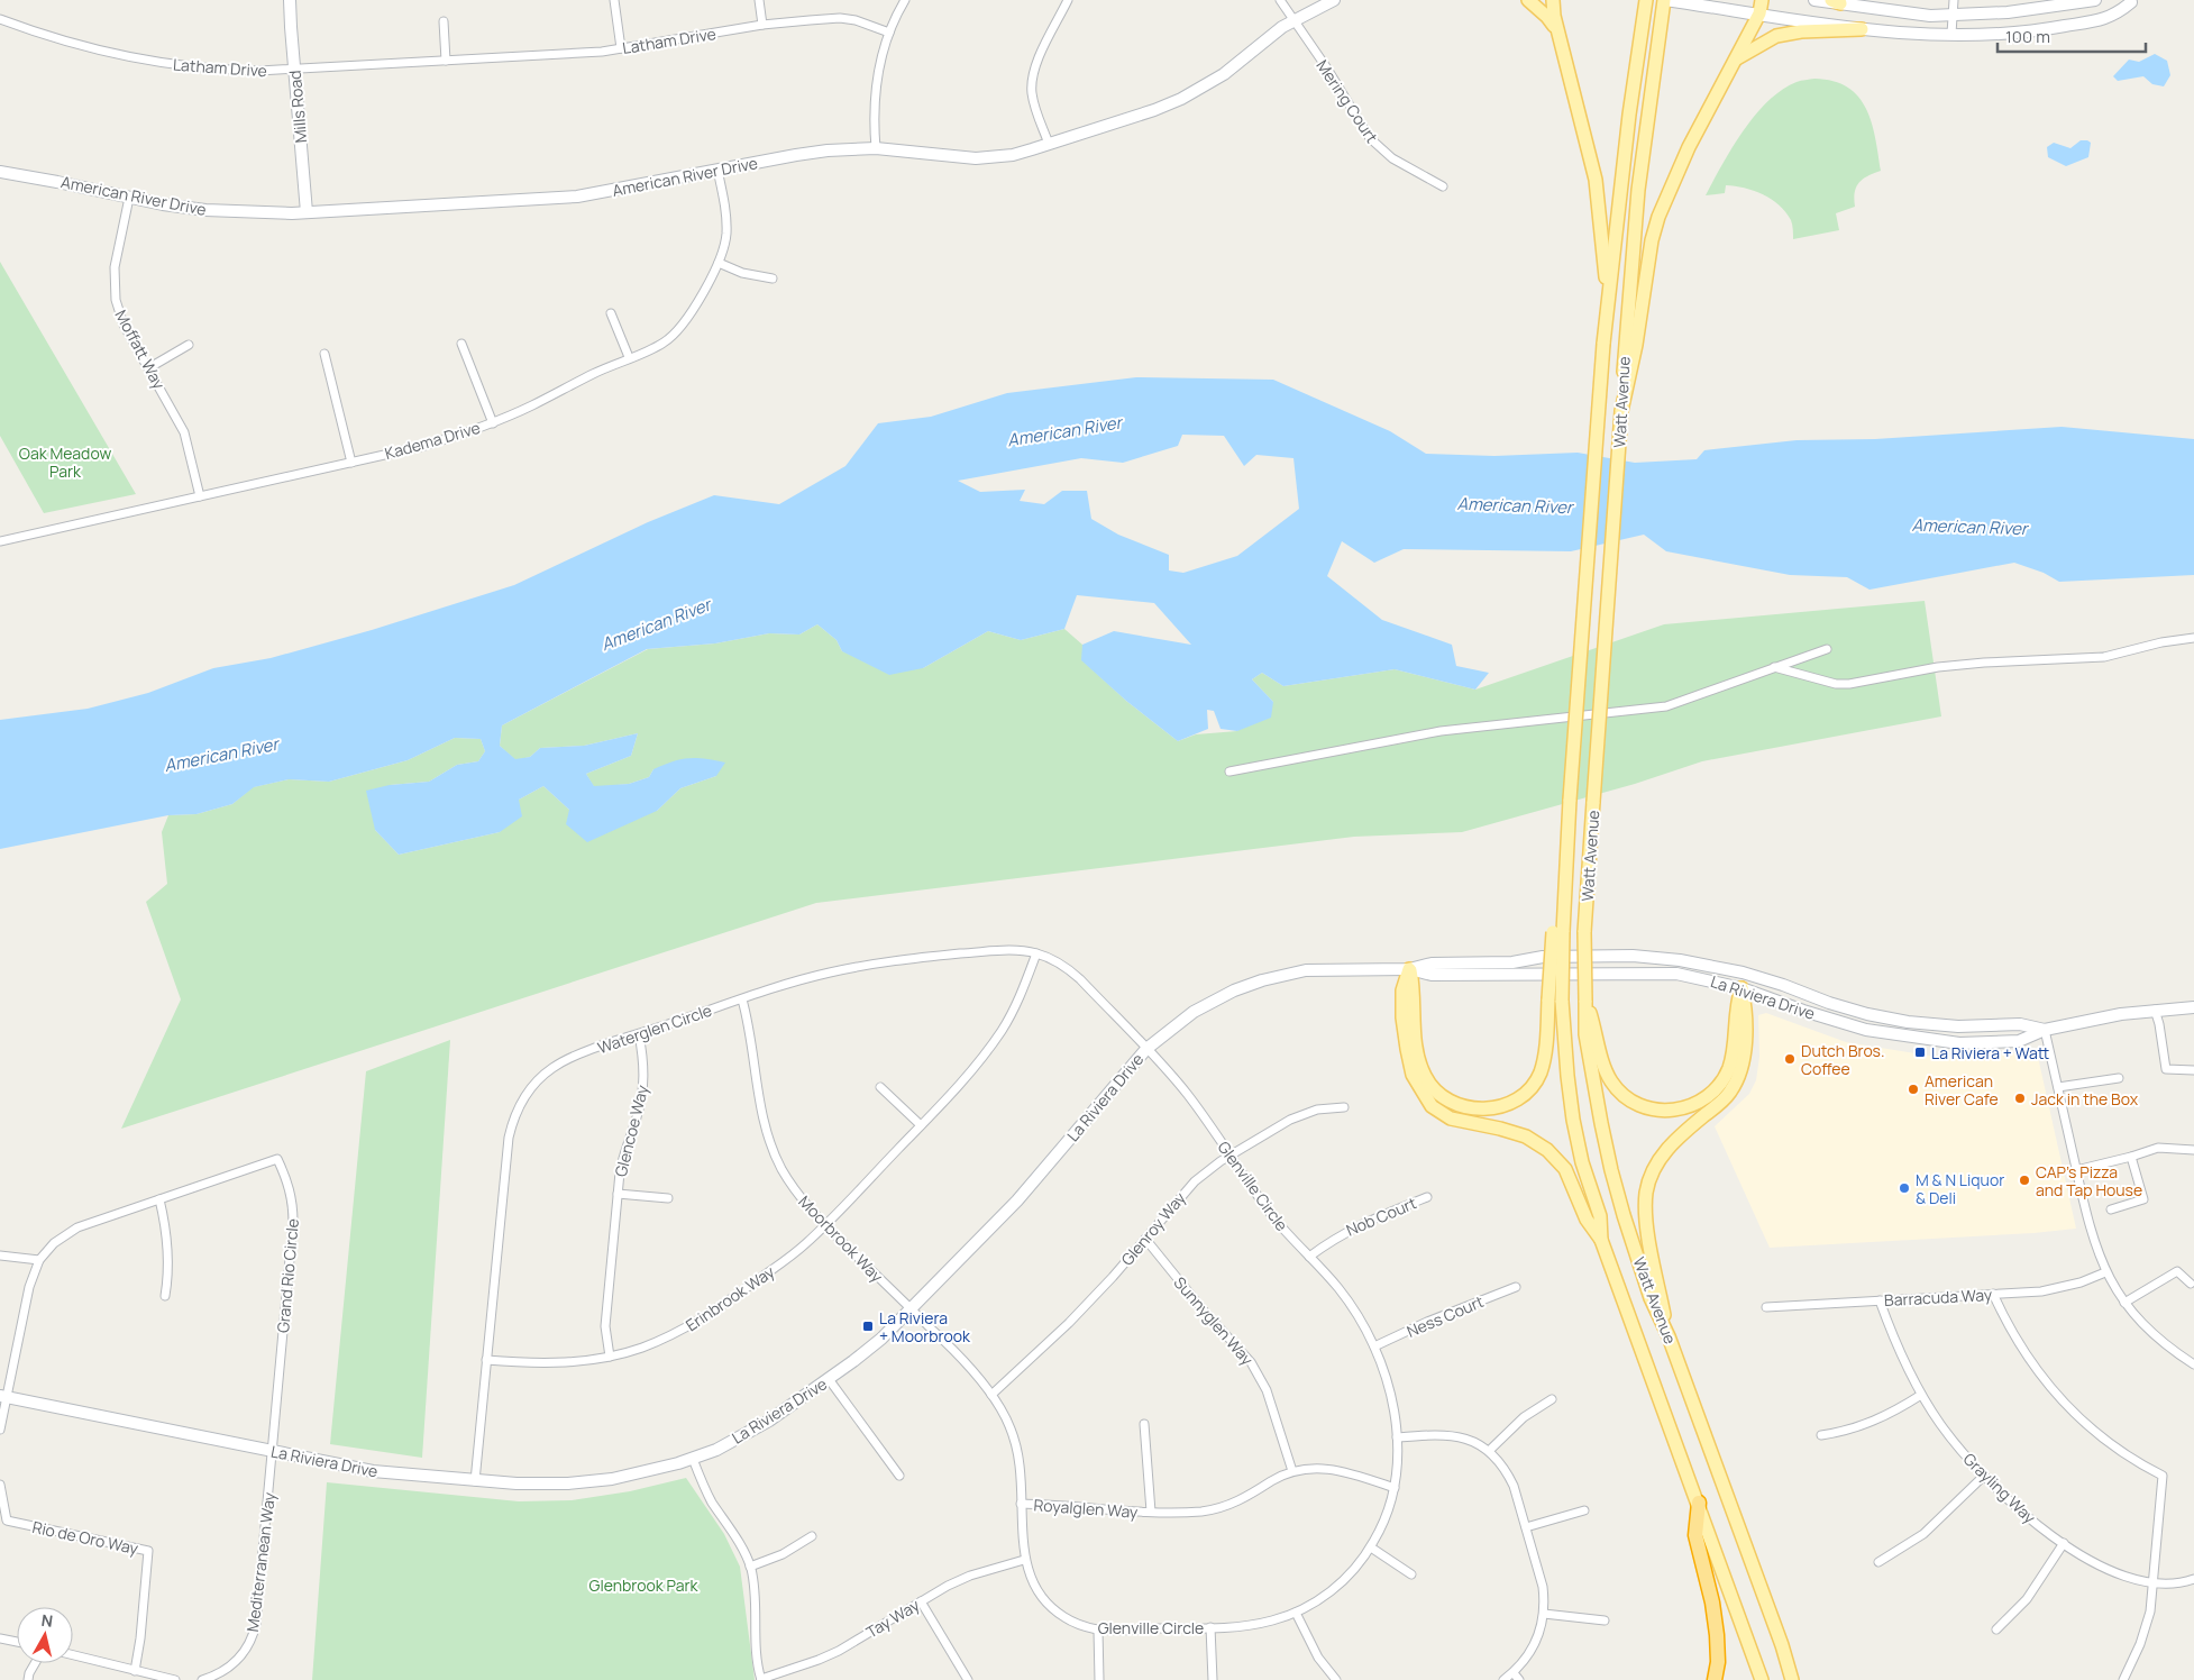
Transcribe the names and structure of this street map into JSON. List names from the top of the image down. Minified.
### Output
{"streets":{"main road":["Watt Avenue"],"street":["Latham Drive","Mering Court","Mills Road","American River Drive","Moffatt Way","Kadema Drive","La Riviera Drive","Waterglen Circle","Glencoe Way","Glenville Circle","Nob Court","Glenroy Way","Moorbrook Way","Grand Rio Circle","Barracuda Way","Erinbrook Way","Ness Court","Sunnyglen Way","Grayling Way","Royalglen Way","Rio de Oro Way","Mediterranean Way","Tay Way"]},"crossings":[["Latham Drive","Mills Road"],["Mering Court","American River Drive"],["Mills Road","American River Drive"],["American River Drive","Moffatt Way"],["American River Drive","Kadema Drive"],["Moffatt Way","Kadema Drive"],["La Riviera Drive","Waterglen Circle"],["La Riviera Drive","Glenville Circle"],["La Riviera Drive","Moorbrook Way"],["La Riviera Drive","Grand Rio Circle"],["La Riviera Drive","Mediterranean Way"],["Waterglen Circle","Glencoe Way"],["Waterglen Circle","Glenville Circle"],["Waterglen Circle","Moorbrook Way"],["Waterglen Circle","Erinbrook Way"],["Glencoe Way","Erinbrook Way"],["Glenville Circle","Nob Court"],["Glenville Circle","Glenroy Way"],["Glenville Circle","Moorbrook Way"],["Glenville Circle","Ness Court"],["Glenville Circle","Royalglen Way"],["Glenville Circle","Tay Way"],["Glenroy Way","Sunnyglen Way"],["Moorbrook Way","Erinbrook Way"],["Grand Rio Circle","Mediterranean Way"],["Barracuda Way","Grayling Way"],["Sunnyglen Way","Royalglen Way"]],"water":["American River"],"parks":["Oak Meadow Park","Glenbrook Park"],"places":{"transit":["La Riviera + Watt","La Riviera + Moorbrook"],"other":["Dutch Bros. Coffee","American River Cafe","Jack in the Box","CAP’s Pizza and Tap House","M & N Liquor & Deli"]},"scale_bar":"100 m","north":"top"}
